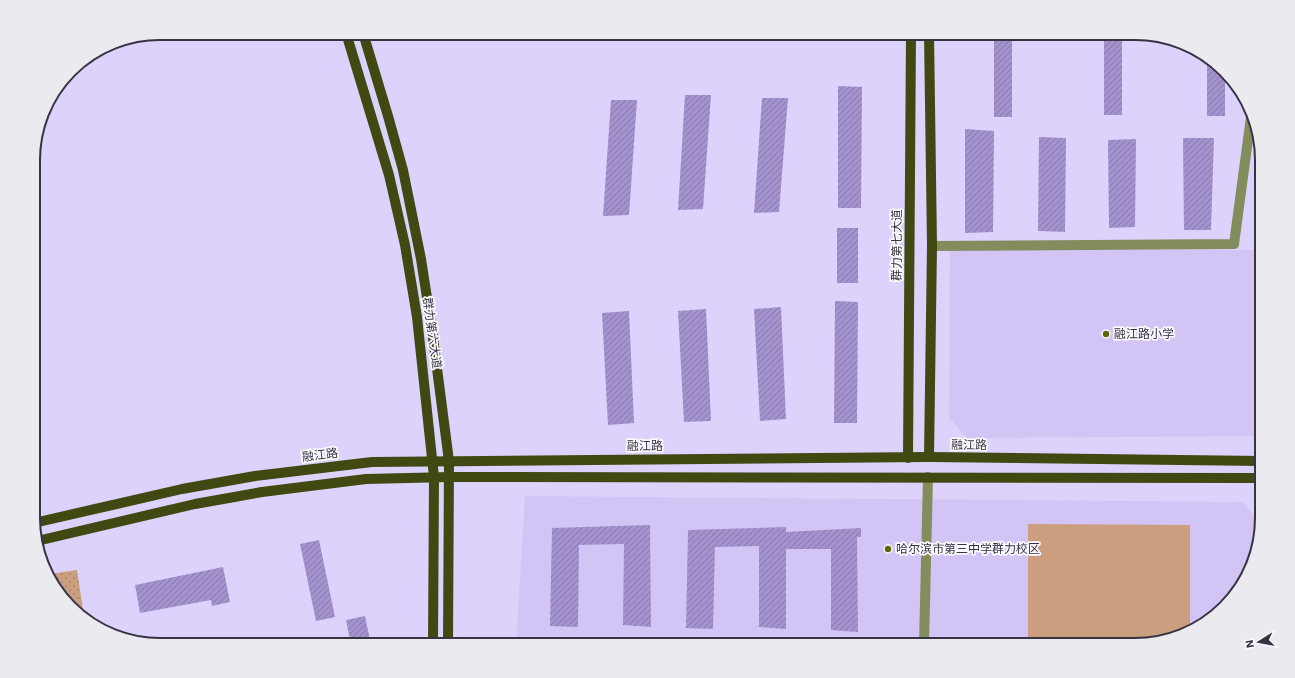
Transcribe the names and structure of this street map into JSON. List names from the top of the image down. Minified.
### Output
{"streets":{"main road":["群力第七大道","群力第六大道","融江路"]},"crossings":[["群力第七大道","融江路"],["群力第六大道","融江路"]],"places":["融江路小学","哈尔滨市第三中学群力校区"],"north":"left"}
